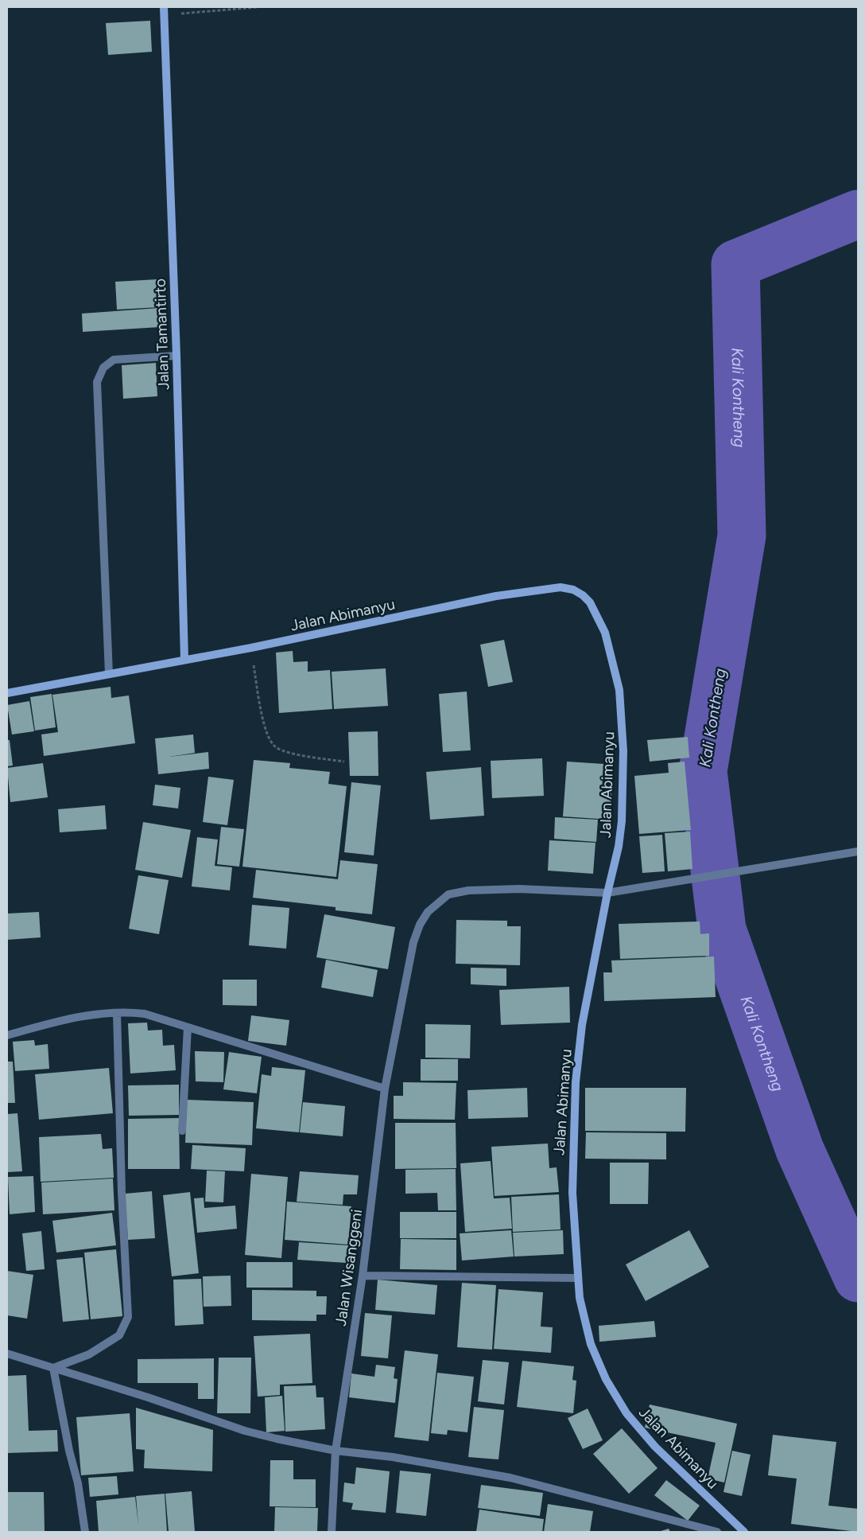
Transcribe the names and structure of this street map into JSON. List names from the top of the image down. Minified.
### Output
{"streets":{"street":["Jalan Tamantirto","Jalan Abimanyu","Jalan Wisanggeni"]},"crossings":[["Jalan Tamantirto","Jalan Abimanyu"],["Jalan Abimanyu","Jalan Wisanggeni"]],"water":["Kali Kontheng"]}
